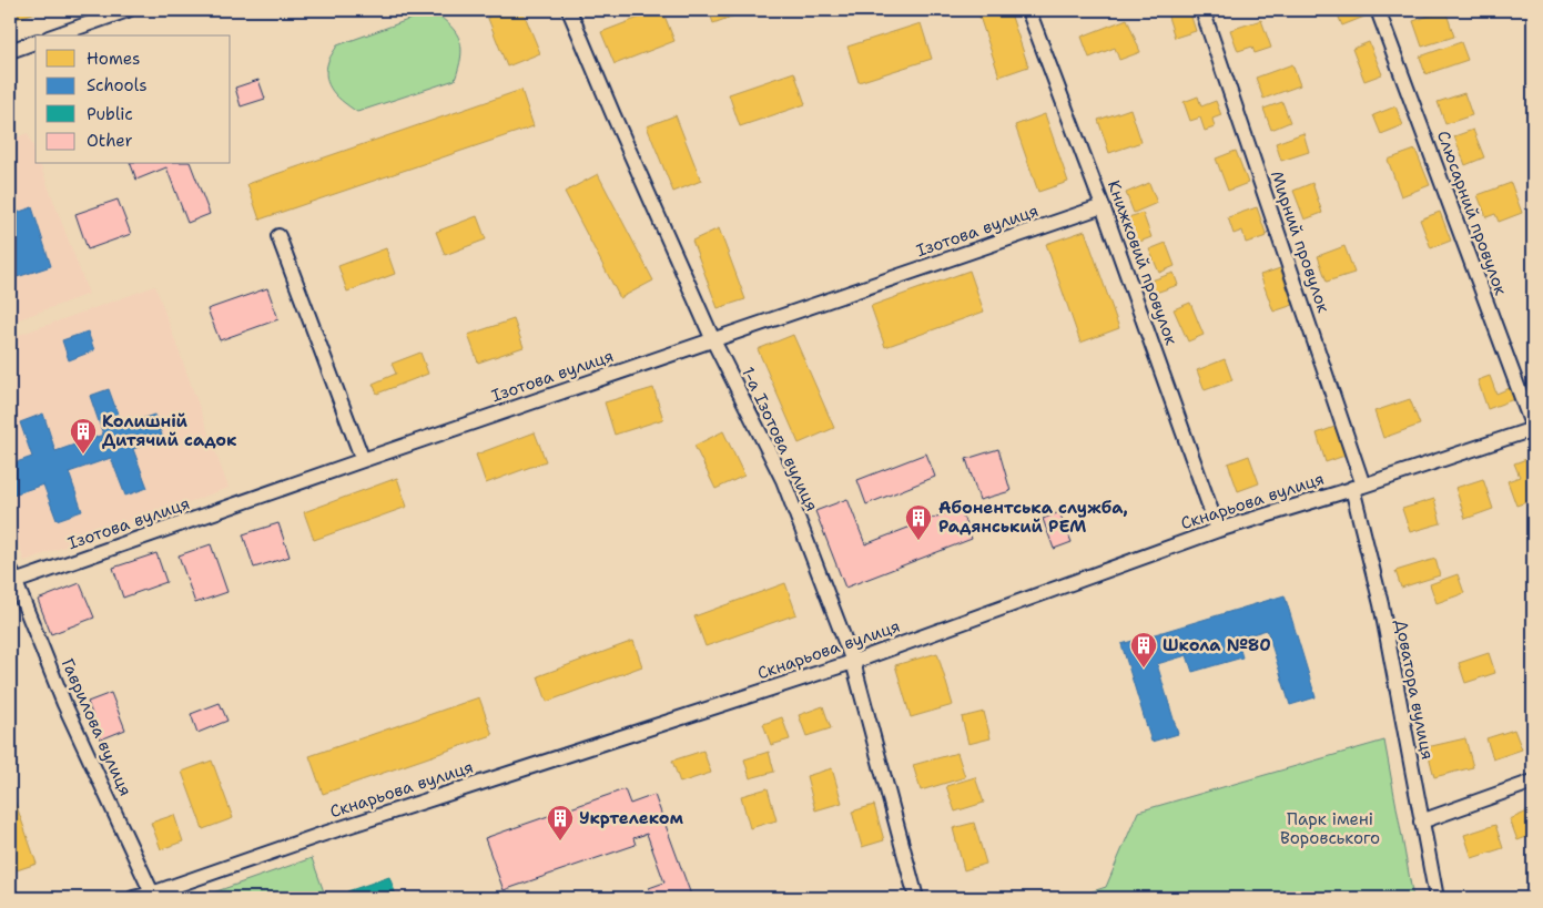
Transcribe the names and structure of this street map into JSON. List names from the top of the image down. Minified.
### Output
{"streets":{"street":["Слюсарний провулок","Ізотова вулиця","Мирний провулок","Книжковий провулок","1-а Ізотова вулиця","Скнарьова вулиця","Доватора вулиця","Гаврилова вулиця"]},"crossings":[["Слюсарний провулок","Скнарьова вулиця"],["Ізотова вулиця","Книжковий провулок"],["Ізотова вулиця","1-а Ізотова вулиця"],["Ізотова вулиця","Гаврилова вулиця"],["Мирний провулок","Скнарьова вулиця"],["Мирний провулок","Доватора вулиця"],["Книжковий провулок","Скнарьова вулиця"],["1-а Ізотова вулиця","Скнарьова вулиця"],["Скнарьова вулиця","Доватора вулиця"],["Скнарьова вулиця","Гаврилова вулиця"]],"parks":["Парк імені Воровського"],"places":{"building":["Колишній Дитячий садок","Абонентська служба, Радянський РЕМ","Школа №80","Укртелеком"]},"legend":["Homes","Schools","Public","Other"]}
